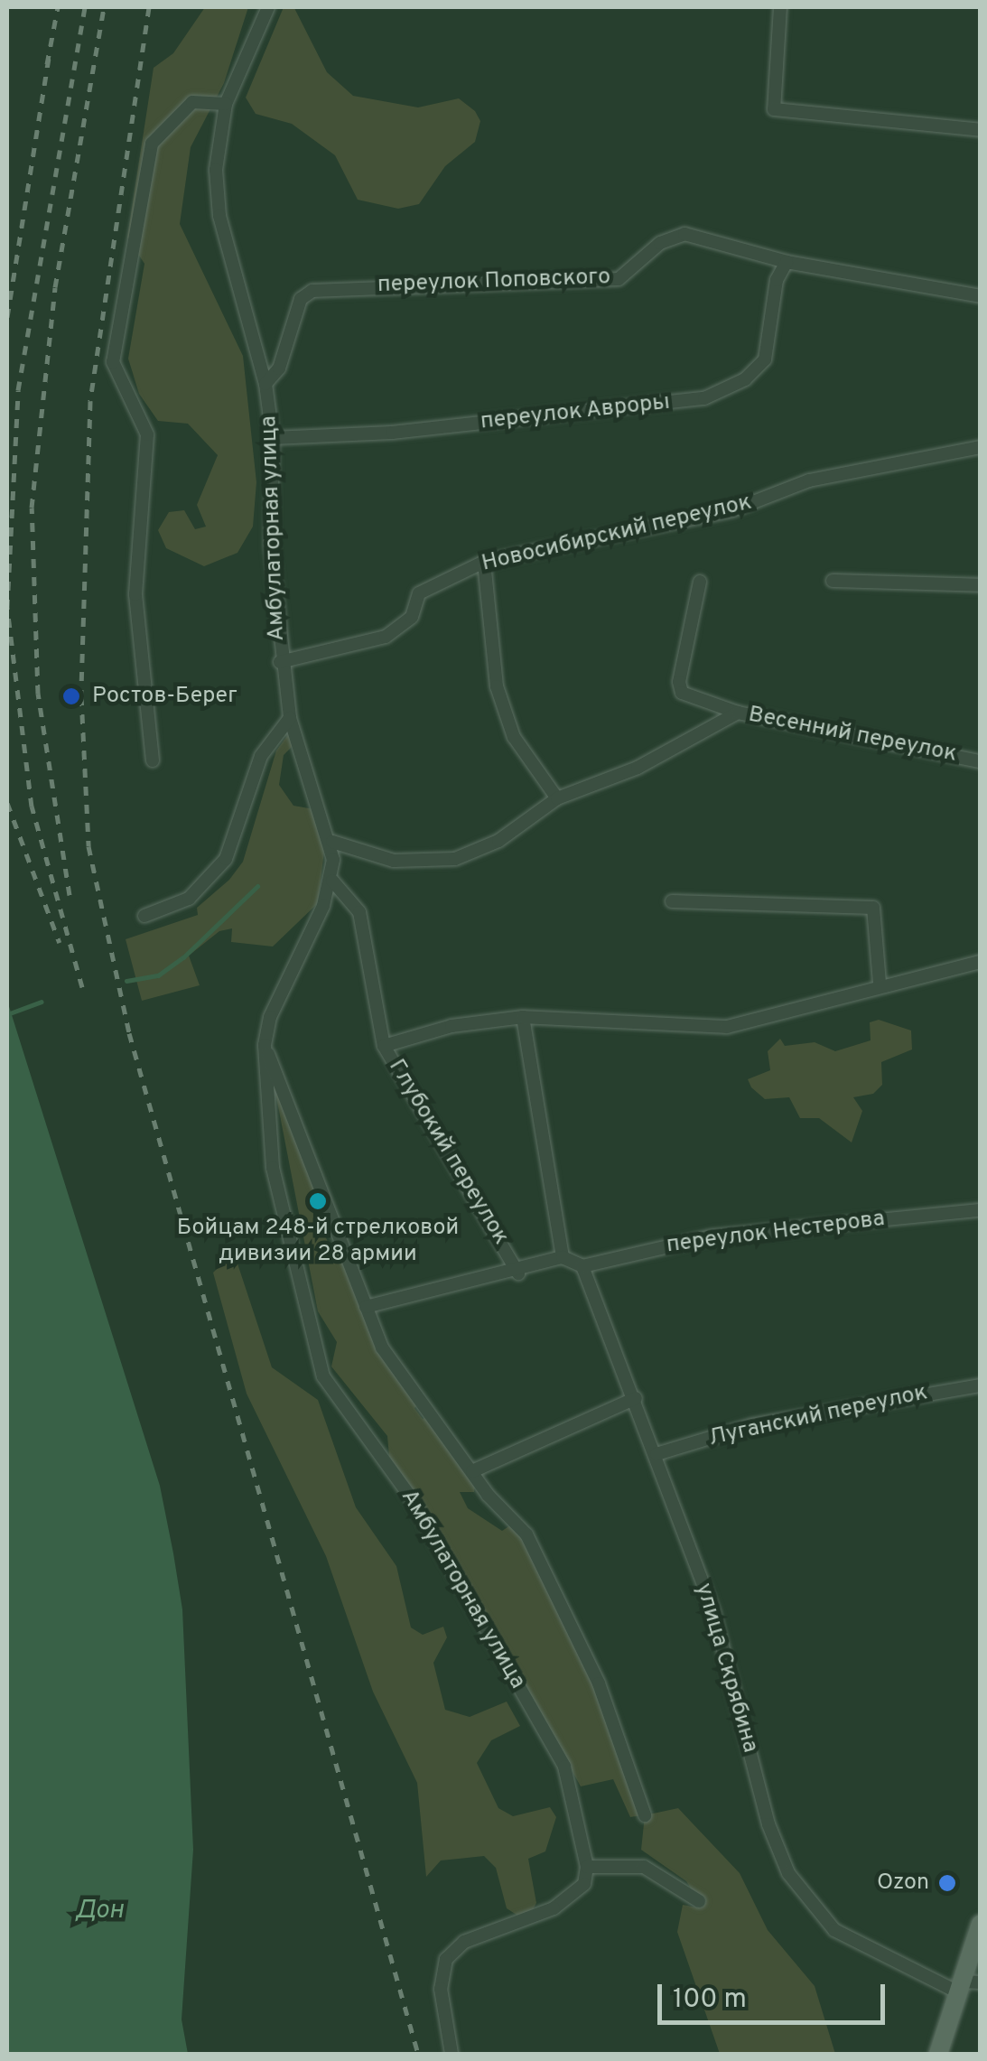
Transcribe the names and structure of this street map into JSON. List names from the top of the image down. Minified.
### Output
{"streets":{"street":["переулок Поповского","переулок Авроры","Амбулаторная улица","Новосибирский переулок","Весенний переулок","Глубокий переулок","переулок Нестерова","Луганский переулок","улица Скрябина"]},"crossings":[["переулок Поповского","переулок Авроры"],["переулок Поповского","Амбулаторная улица"],["переулок Авроры","Амбулаторная улица"],["Амбулаторная улица","Новосибирский переулок"],["Амбулаторная улица","Весенний переулок"],["Амбулаторная улица","Глубокий переулок"],["переулок Нестерова","улица Скрябина"],["Луганский переулок","улица Скрябина"]],"water":["Дон"],"places":["Ростов-Берег","Бойцам 248-й стрелковой дивизии 28 армии","Ozon"],"scale_bar":"100 m"}
